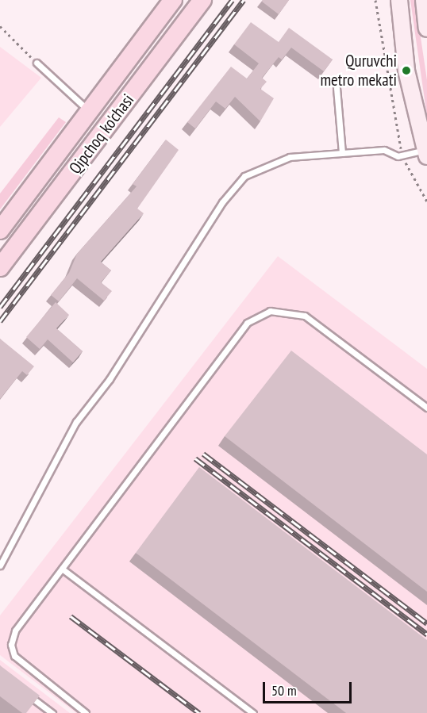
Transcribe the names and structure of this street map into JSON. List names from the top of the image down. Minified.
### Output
{"streets":{"main road":["Qipchoq ko'chasi"]},"places":["Quruvchi metro mekati"],"scale_bar":"50 m"}
